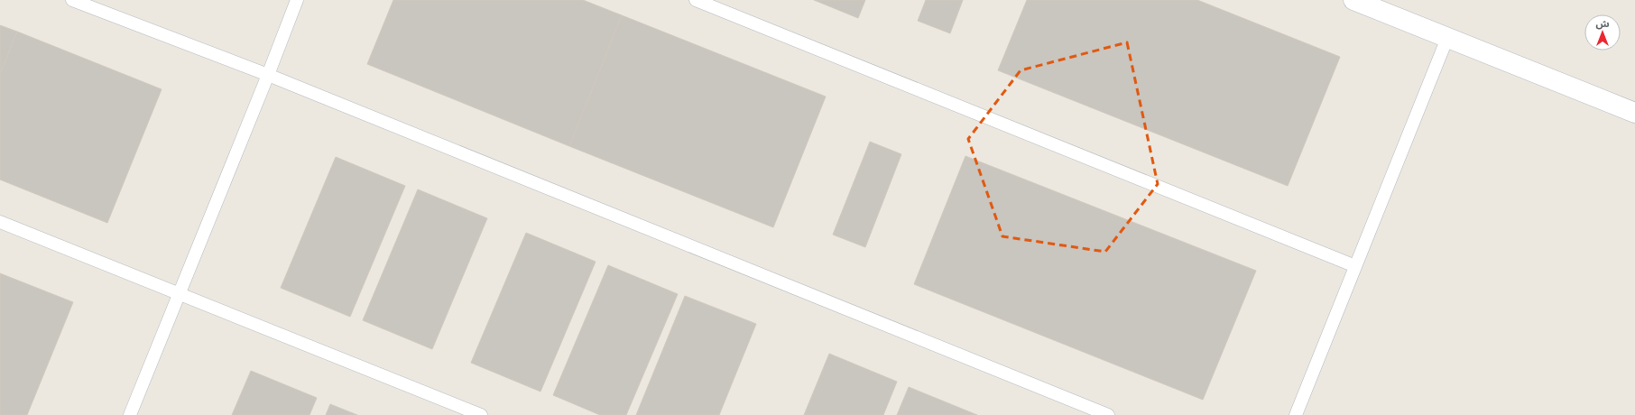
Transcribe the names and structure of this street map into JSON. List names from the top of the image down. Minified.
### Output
{"north":"top"}
